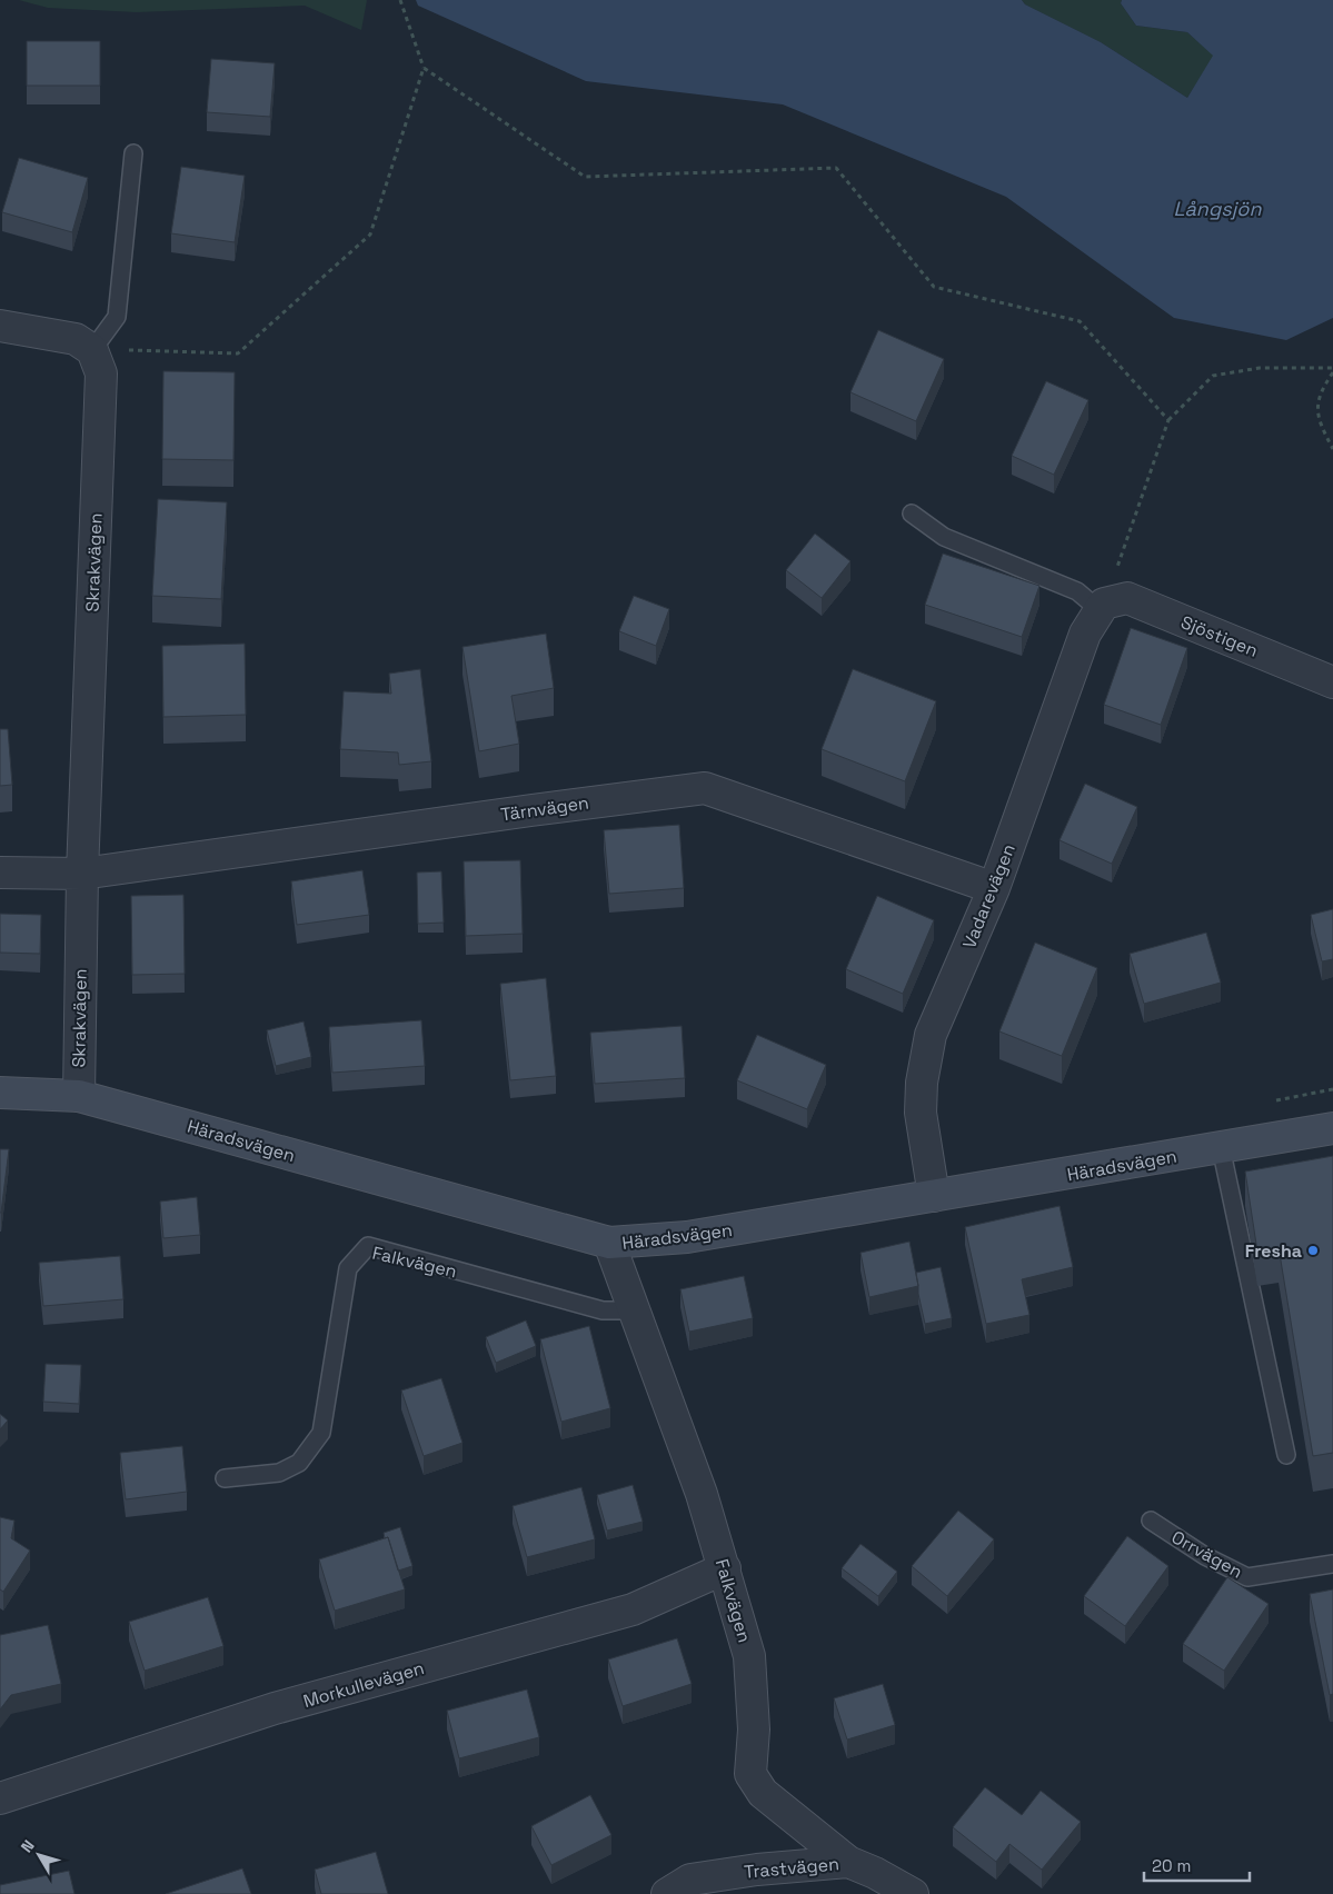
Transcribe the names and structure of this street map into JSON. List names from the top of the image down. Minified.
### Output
{"streets":{"street":["Skrakvägen","Sjöstigen","Tärnvägen","Vadarevägen","Häradsvägen","Falkvägen","Morkullevägen","Trastvägen"],"lane":["Orrvägen"]},"crossings":[["Skrakvägen","Tärnvägen"],["Skrakvägen","Häradsvägen"],["Sjöstigen","Vadarevägen"],["Tärnvägen","Vadarevägen"],["Vadarevägen","Häradsvägen"],["Häradsvägen","Falkvägen"],["Falkvägen","Morkullevägen"],["Falkvägen","Trastvägen"]],"water":["Långsjön"],"places":["Fresha"],"scale_bar":"20 m","north":"top left"}
